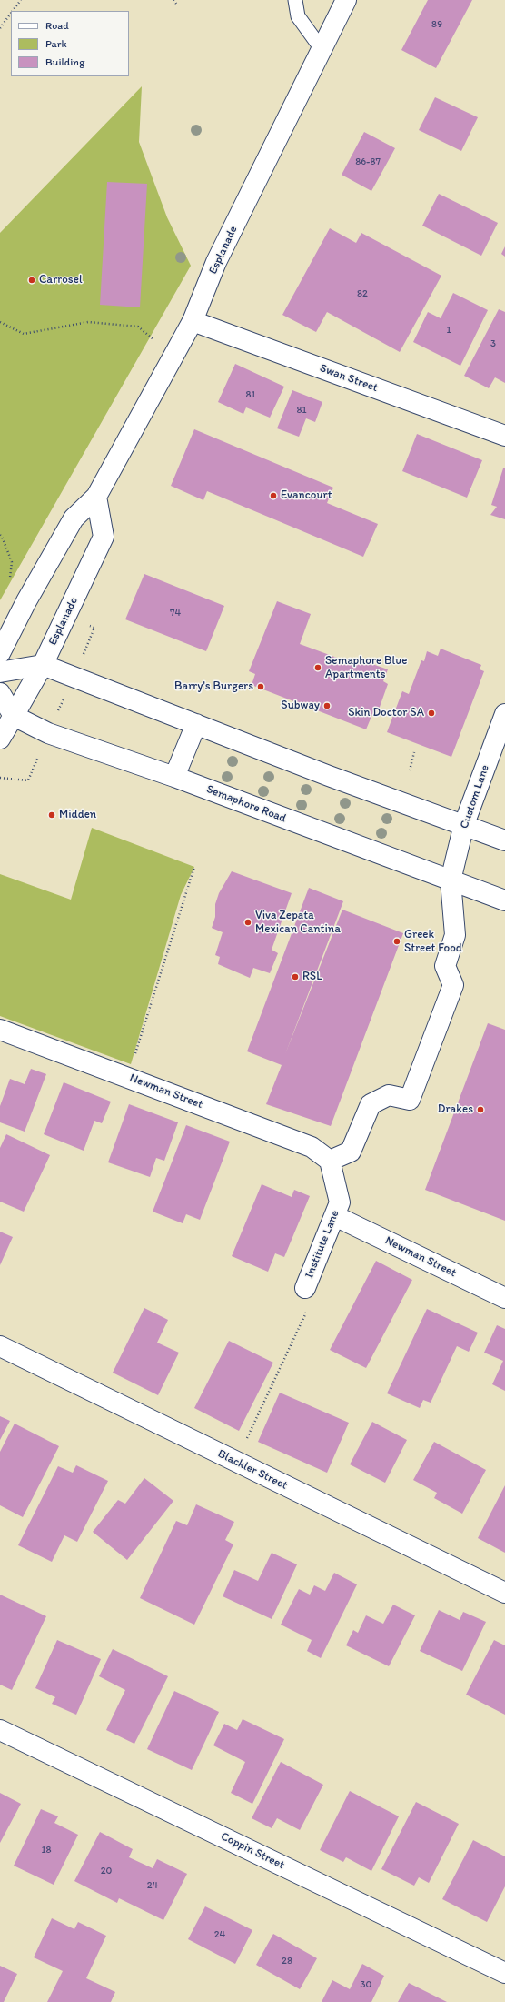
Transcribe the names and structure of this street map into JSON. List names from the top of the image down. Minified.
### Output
{"streets":{"street":["Esplanade","Swan Street","Custom Lane","Semaphore Road","Newman Street","Institute Lane","Blackler Street","Coppin Street"]},"crossings":[["Esplanade","Swan Street"],["Esplanade","Semaphore Road"],["Custom Lane","Semaphore Road"],["Newman Street","Institute Lane"]],"places":["Carrosel","Evancourt","Semaphore Blue Apartments","Barry's Burgers","Subway","Skin Doctor SA","Midden","Viva Zepata Mexican Cantina","Greek Street Food","RSL","Drakes"],"house_numbers":["89","86-87","82","1","3","81","81","74","18","20","24","24","28","30"],"legend":["Road","Park","Building"]}
